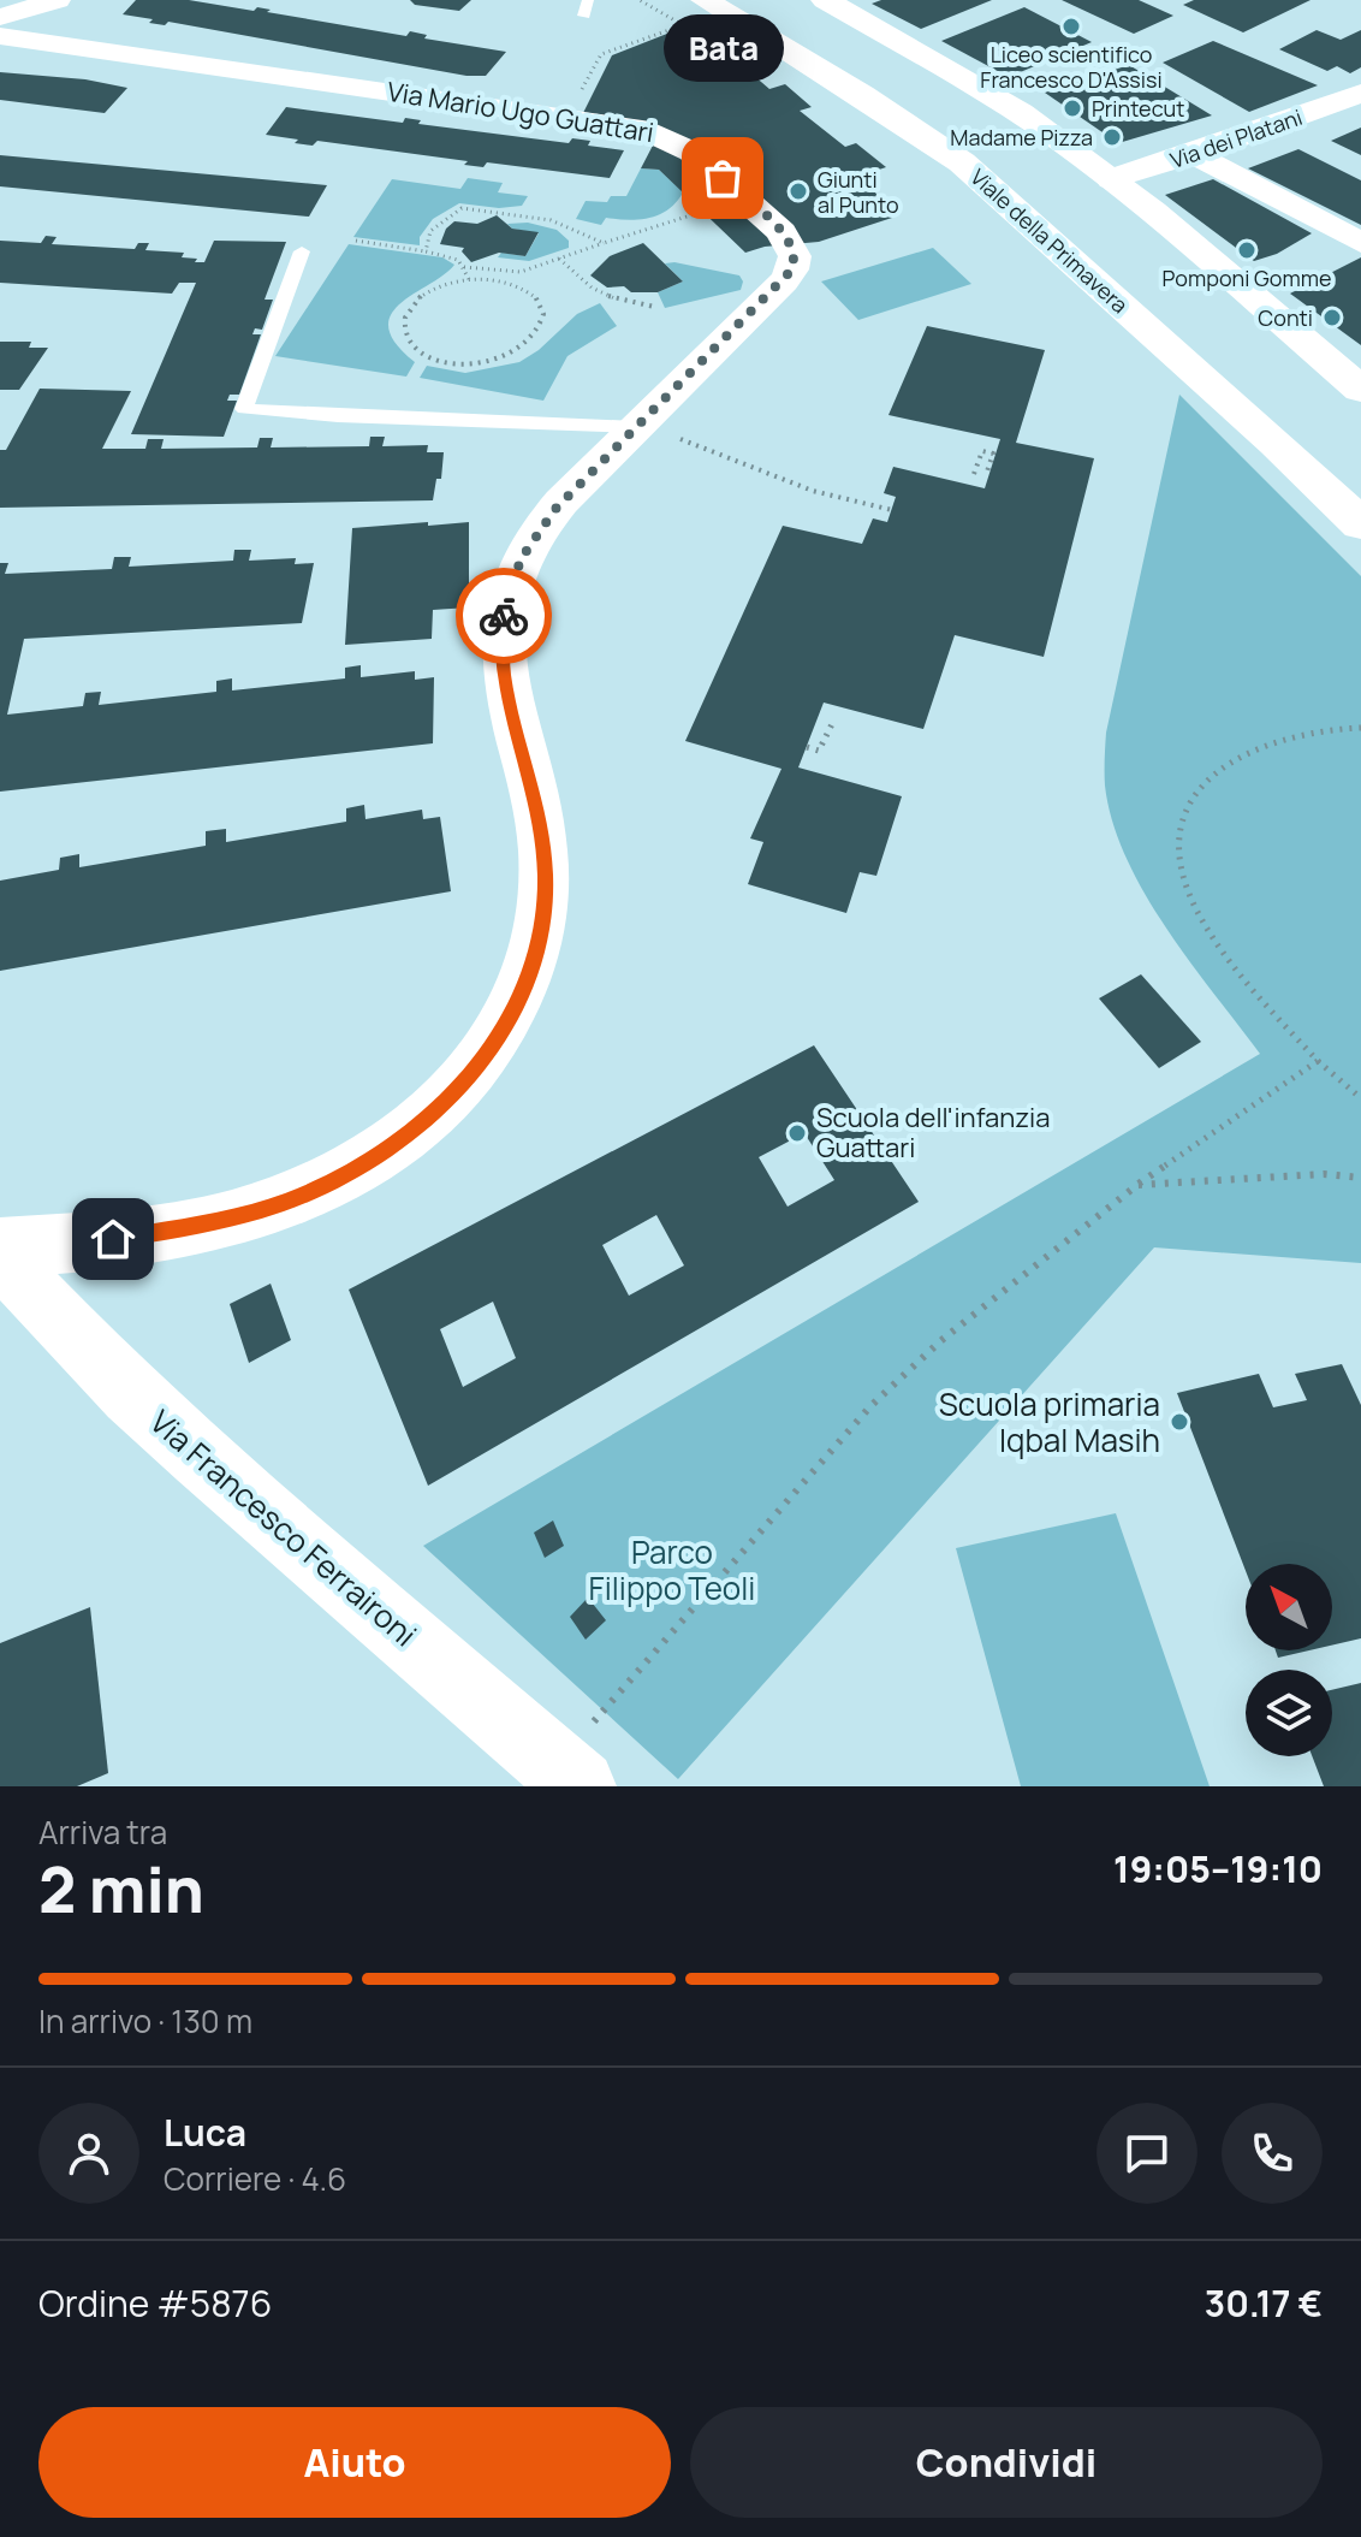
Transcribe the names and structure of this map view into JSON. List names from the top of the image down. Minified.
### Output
{"streets":{"main road":["Viale della Primavera"],"street":["Via Mario Ugo Guattari","Via dei Platani","Via Francesco Ferraironi"]},"parks":["Parco Filippo Teoli"],"places":["Liceo scientifico Francesco D'Assisi","Printecut","Madame Pizza","Bata","Giunti al Punto","Pomponi Gomme","Conti","Scuola dell'infanzia Guattari","Scuola primaria Iqbal Masih"],"north":"top left","page":{"bubble":"Bata","heading":["2 min","Arriva tra","19:05–19:10"],"panel":["Luca","Corriere · 4.6","Ordine #5876","30.17 €"],"bar":"In arrivo · 130 m","buttons":["Aiuto","Condividi"]}}
